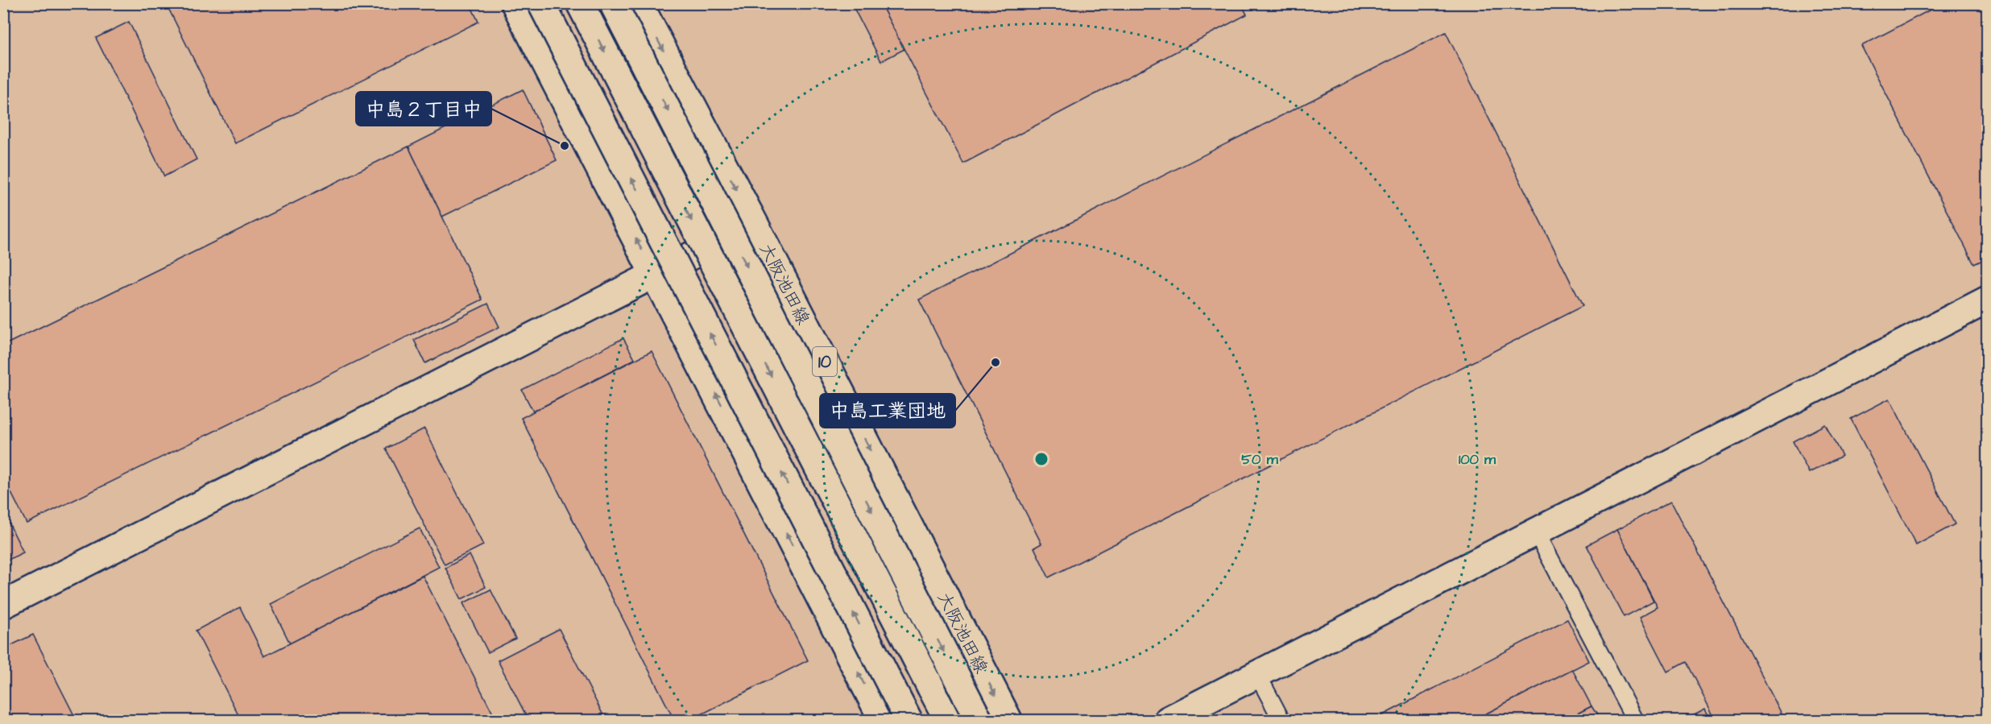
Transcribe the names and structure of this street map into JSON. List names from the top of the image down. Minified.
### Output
{"streets":{"main road":["大阪池田線","10"]},"places":["中島２丁目中","中島工業団地"],"rings":["50 m","100 m"]}
